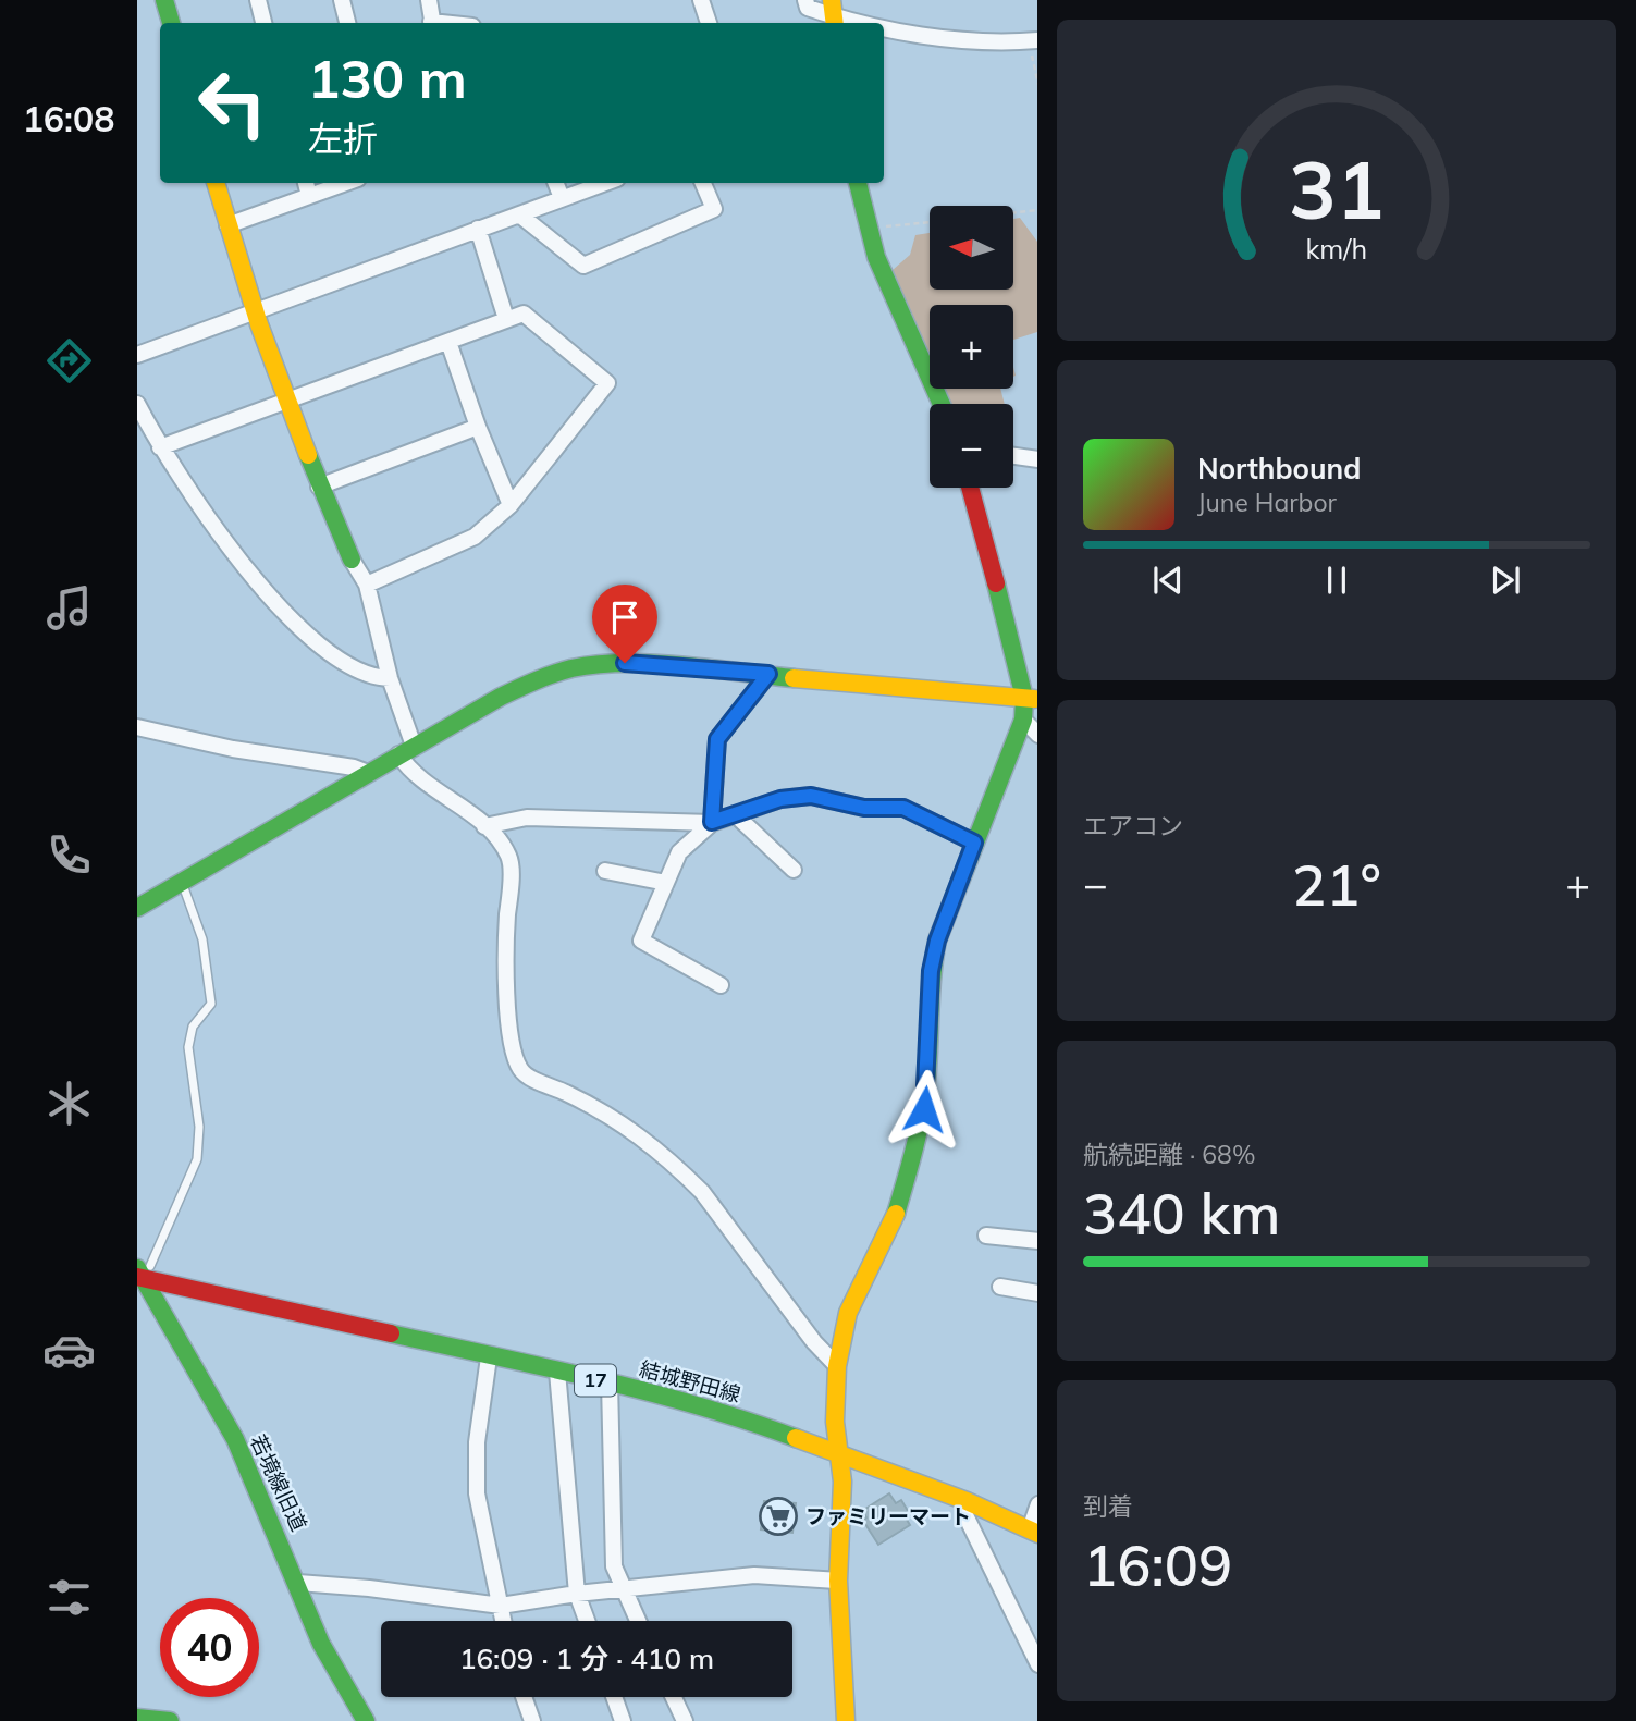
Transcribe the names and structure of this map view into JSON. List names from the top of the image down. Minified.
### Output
{"streets":{"street":["17","結城野田線","若境線旧道"]},"crossings":[["結城野田線","若境線旧道"]],"places":{"supermarket":["ファミリーマート"]},"north":"left","page":{"tabs":"16:08","turn":["130 m","左折"],"map_buttons":["+","−"],"song":["Northbound","June Harbor"],"tile":["エアコン",["航続距離 · 68%","340 km"],["到着","16:09"]],"heat":["−","21°","+"],"limit":"40","trip":"16:09 · 1 分 · 410 m","gauge":["31","km/h"]}}
